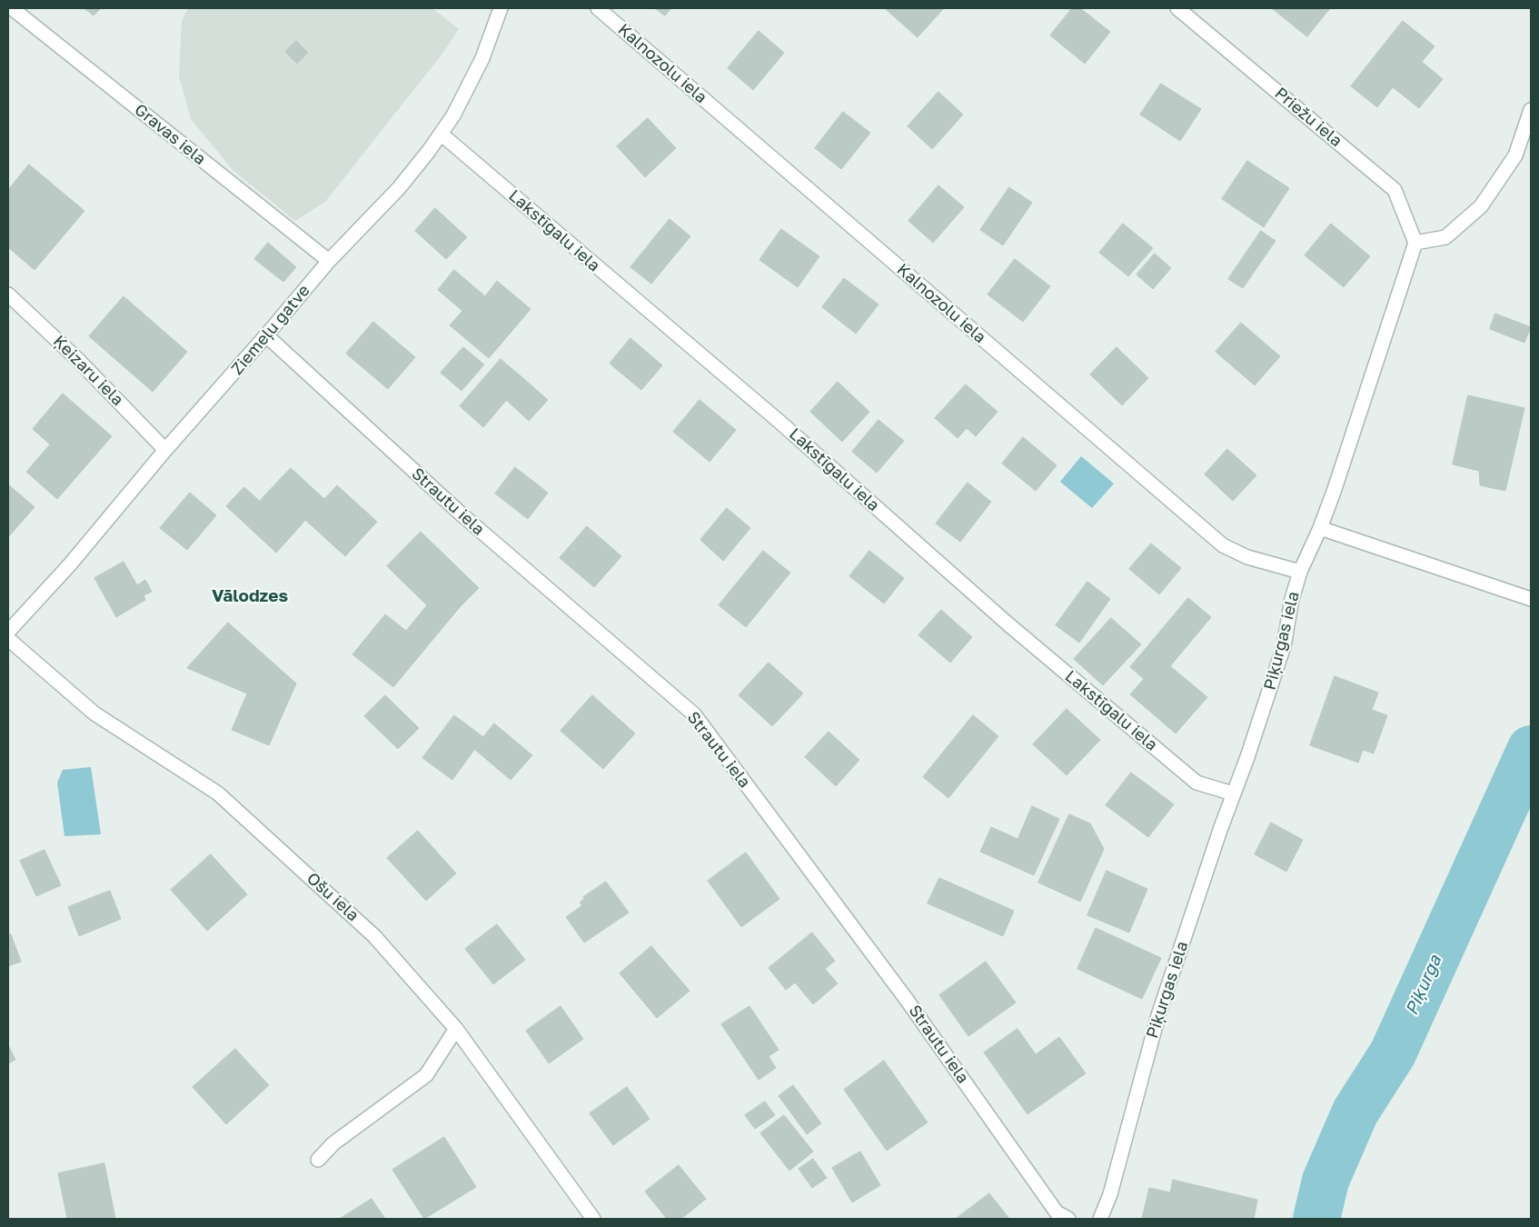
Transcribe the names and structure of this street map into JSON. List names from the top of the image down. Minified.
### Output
{"streets":{"street":["Kalnozolu iela","Priežu iela","Gravas iela","Lakstīgalu iela","Ziemeļu gatve","Ķeizaru iela","Strautu iela","Piķurgas iela","Ošu iela"]},"crossings":[["Kalnozolu iela","Piķurgas iela"],["Priežu iela","Piķurgas iela"],["Gravas iela","Ziemeļu gatve"],["Lakstīgalu iela","Ziemeļu gatve"],["Lakstīgalu iela","Piķurgas iela"],["Ziemeļu gatve","Ķeizaru iela"],["Ziemeļu gatve","Strautu iela"]],"districts":["Vālodzes"],"water":["Piķurga"]}
